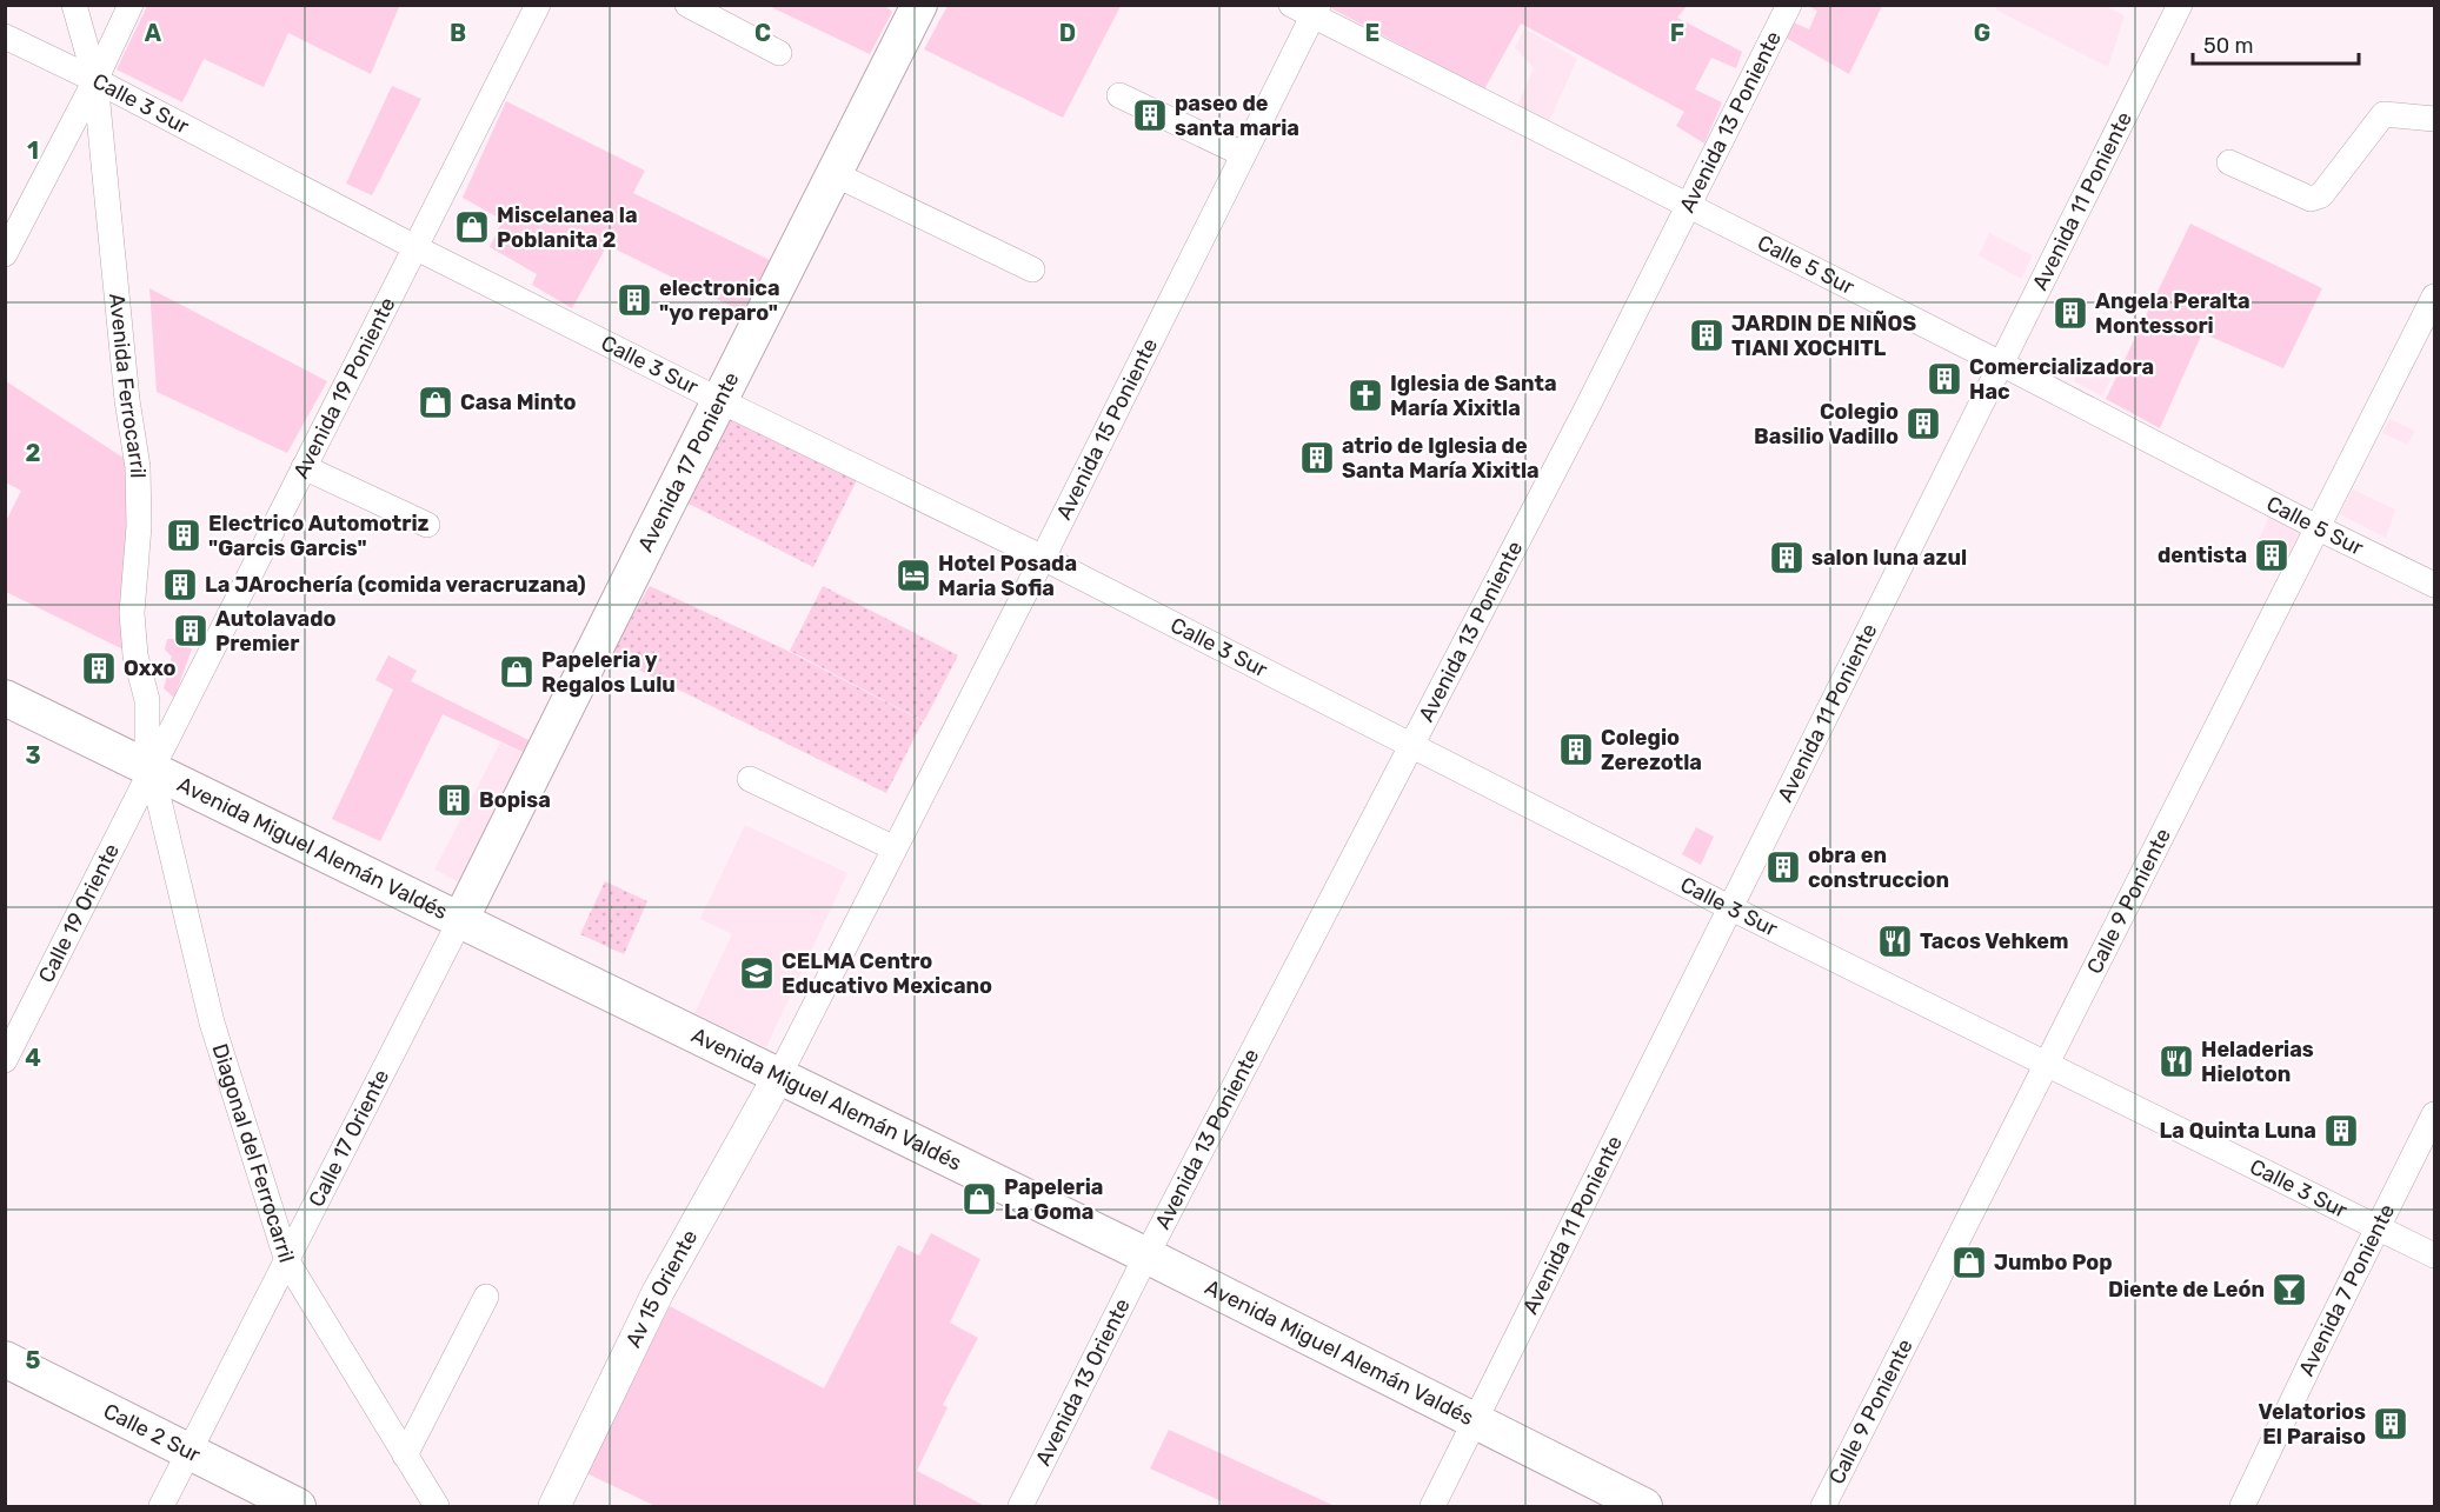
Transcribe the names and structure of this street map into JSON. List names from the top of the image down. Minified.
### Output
{"streets":{"main road":["Avenida 17 Poniente","Avenida Miguel Alemán Valdés","Calle 2 Sur"],"street":["Calle 3 Sur","Avenida 13 Poniente","Avenida 11 Poniente","Calle 5 Sur","Avenida Ferrocarril","Avenida 19 Poniente","Avenida 15 Poniente","Calle 9 Poniente","Calle 19 Oriente","Calle 17 Oriente","Diagonal del Ferrocarril","Av 15 Oriente","Avenida 7 Poniente","Avenida 13 Oriente"]},"crossings":[["Calle 3 Sur","Avenida 13 Poniente"],["Calle 3 Sur","Avenida 11 Poniente"],["Calle 3 Sur","Avenida Ferrocarril"],["Calle 3 Sur","Avenida 19 Poniente"],["Calle 3 Sur","Avenida 15 Poniente"],["Calle 3 Sur","Avenida 17 Poniente"],["Calle 3 Sur","Calle 9 Poniente"],["Calle 3 Sur","Avenida 7 Poniente"],["Avenida 13 Poniente","Calle 5 Sur"],["Avenida 13 Poniente","Avenida Miguel Alemán Valdés"],["Avenida 13 Poniente","Avenida 13 Oriente"],["Avenida 11 Poniente","Calle 5 Sur"],["Avenida 11 Poniente","Avenida Miguel Alemán Valdés"],["Calle 5 Sur","Avenida 15 Poniente"],["Calle 5 Sur","Calle 9 Poniente"],["Avenida Ferrocarril","Avenida 19 Poniente"],["Avenida Ferrocarril","Avenida Miguel Alemán Valdés"],["Avenida Ferrocarril","Calle 19 Oriente"],["Avenida Ferrocarril","Diagonal del Ferrocarril"],["Avenida 19 Poniente","Avenida Miguel Alemán Valdés"],["Avenida 19 Poniente","Calle 19 Oriente"],["Avenida 19 Poniente","Diagonal del Ferrocarril"],["Avenida 15 Poniente","Avenida Miguel Alemán Valdés"],["Avenida 15 Poniente","Av 15 Oriente"],["Avenida 17 Poniente","Avenida Miguel Alemán Valdés"],["Avenida 17 Poniente","Calle 17 Oriente"],["Avenida Miguel Alemán Valdés","Calle 19 Oriente"],["Avenida Miguel Alemán Valdés","Calle 17 Oriente"],["Avenida Miguel Alemán Valdés","Diagonal del Ferrocarril"],["Avenida Miguel Alemán Valdés","Av 15 Oriente"],["Avenida Miguel Alemán Valdés","Avenida 13 Oriente"],["Calle 19 Oriente","Diagonal del Ferrocarril"],["Calle 17 Oriente","Diagonal del Ferrocarril"],["Calle 17 Oriente","Calle 2 Sur"]],"places":{"building":["paseo de santa maria","electronica \"yo reparo\"","Angela Peralta Montessori","JARDIN DE NIÑOS TIANI XOCHITL","Comercializadora Hac","Colegio Basilio Vadillo","atrio de Iglesia de Santa María Xixitla","Electrico Automotriz \"Garcis Garcis\"","dentista","salon luna azul","La JArochería (comida veracruzana)","Autolavado Premier","Oxxo","Colegio Zerezotla","Bopisa","obra en construccion","La Quinta Luna","Velatorios El Paraiso"],"shop":["Miscelanea la Poblanita 2","Casa Minto","Papeleria y Regalos Lulu","Papeleria La Goma","Jumbo Pop"],"church":["Iglesia de Santa María Xixitla"],"hotel":["Hotel Posada Maria Sofia"],"restaurant":["Tacos Vehkem","Heladerias Hieloton"],"school or university":["CELMA Centro Educativo Mexicano"],"bar":["Diente de León"]},"scale_bar":"50 m","grid":{"columns":["A","B","C","D","E","F","G"],"rows":["1","2","3","4","5"]}}
